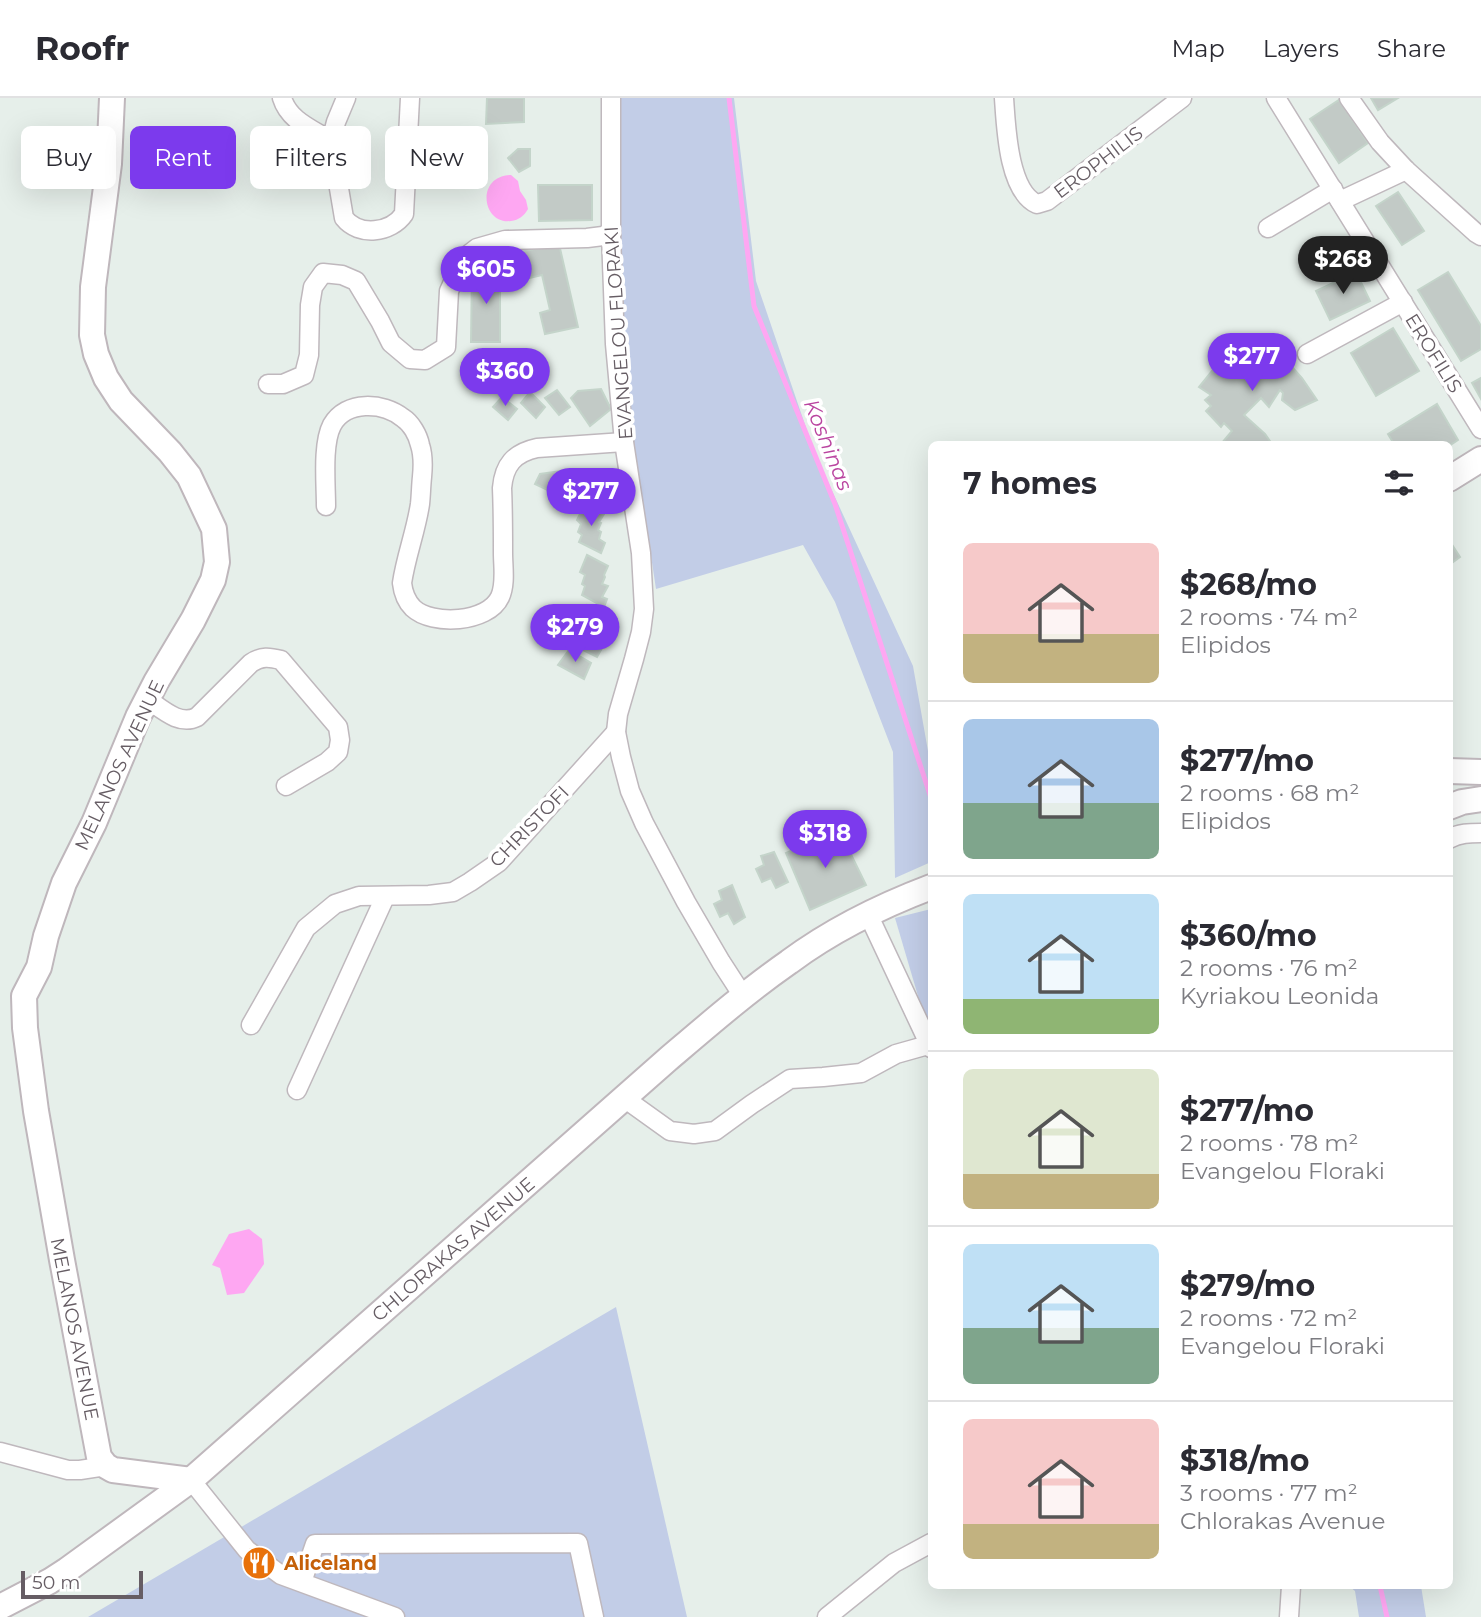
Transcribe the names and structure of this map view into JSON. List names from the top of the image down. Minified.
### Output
{"streets":{"street":["EROPHILIS","EVANGELOU FLORAKI","EROFILIS","MELANOS AVENUE","CHRISTOFI","CHLORAKAS AVENUE"]},"crossings":[["EVANGELOU FLORAKI","CHRISTOFI"]],"water":["Koshinas"],"places":{"restaurant":["Aliceland"]},"scale_bar":"50 m","page":{"header":"Roofr","nav":["Map","Layers","Share"],"chip":["Buy","Rent","Filters","New"],"price":["$268","$605","$277","$360","$277","$279","$318"],"heading":"7 homes","list":[{"name":"$268/mo","note":"2 rooms · 74 m² · Elipidos"},{"name":"$277/mo","note":"2 rooms · 68 m² · Elipidos"},{"name":"$360/mo","note":"2 rooms · 76 m² · Kyriakou Leonida"},{"name":"$277/mo","note":"2 rooms · 78 m² · Evangelou Floraki"},{"name":"$279/mo","note":"2 rooms · 72 m² · Evangelou Floraki"},{"name":"$318/mo","note":"3 rooms · 77 m² · Chlorakas Avenue"}],"scale":"50 m"}}
